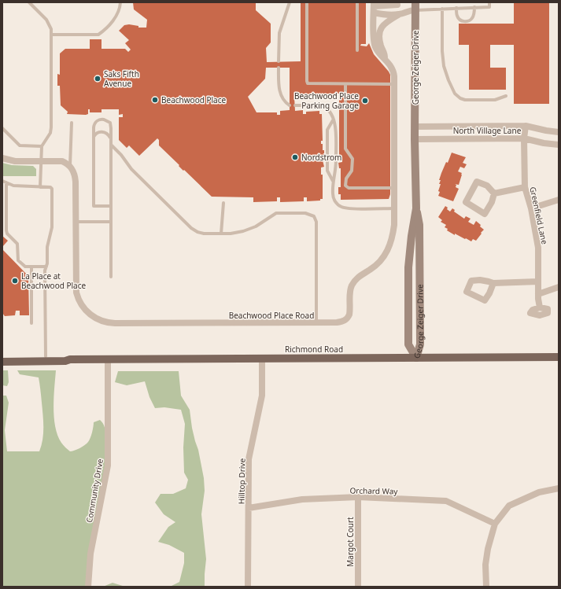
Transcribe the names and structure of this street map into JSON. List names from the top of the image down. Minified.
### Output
{"streets":{"main road":["Richmond Road"],"street":["George Zeiger Drive","North Village Lane","Greenfield Lane","Beachwood Place Road","Hilltop Drive","Community Drive","Orchard Way","Margot Court"]},"crossings":[["George Zeiger Drive","North Village Lane"],["George Zeiger Drive","Richmond Road"],["North Village Lane","Greenfield Lane"],["Richmond Road","Hilltop Drive"],["Richmond Road","Community Drive"],["Hilltop Drive","Orchard Way"],["Orchard Way","Margot Court"]],"places":["Saks Fifth Avenue","Beachwood Place","Beachwood Place Parking Garage","Nordstrom","La Place at Beachwood Place"]}
